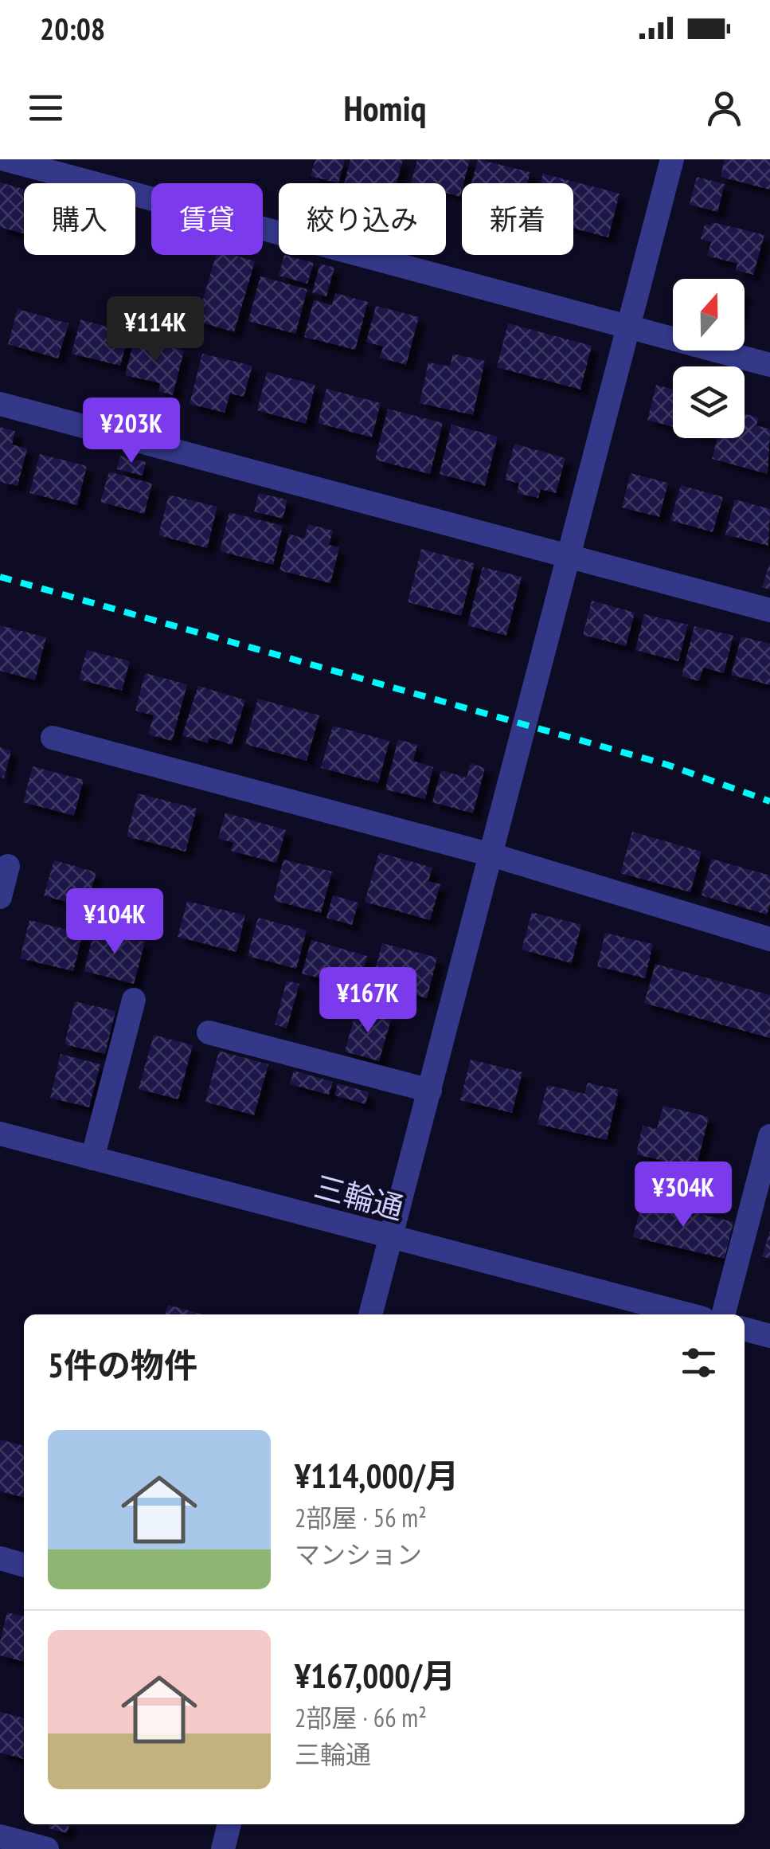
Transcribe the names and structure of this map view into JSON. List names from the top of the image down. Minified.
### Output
{"streets":{"street":["三輪通"]},"north":"top","page":{"status":"20:08","header":"Homiq","chip":["購入","賃貸","絞り込み","新着"],"price":["¥114K","¥203K","¥104K","¥167K","¥304K"],"heading":"5件の物件","list":[{"name":"¥114,000/月","note":"2部屋 · 56 m² · マンション"},{"name":"¥167,000/月","note":"2部屋 · 66 m² · 三輪通"}]}}
